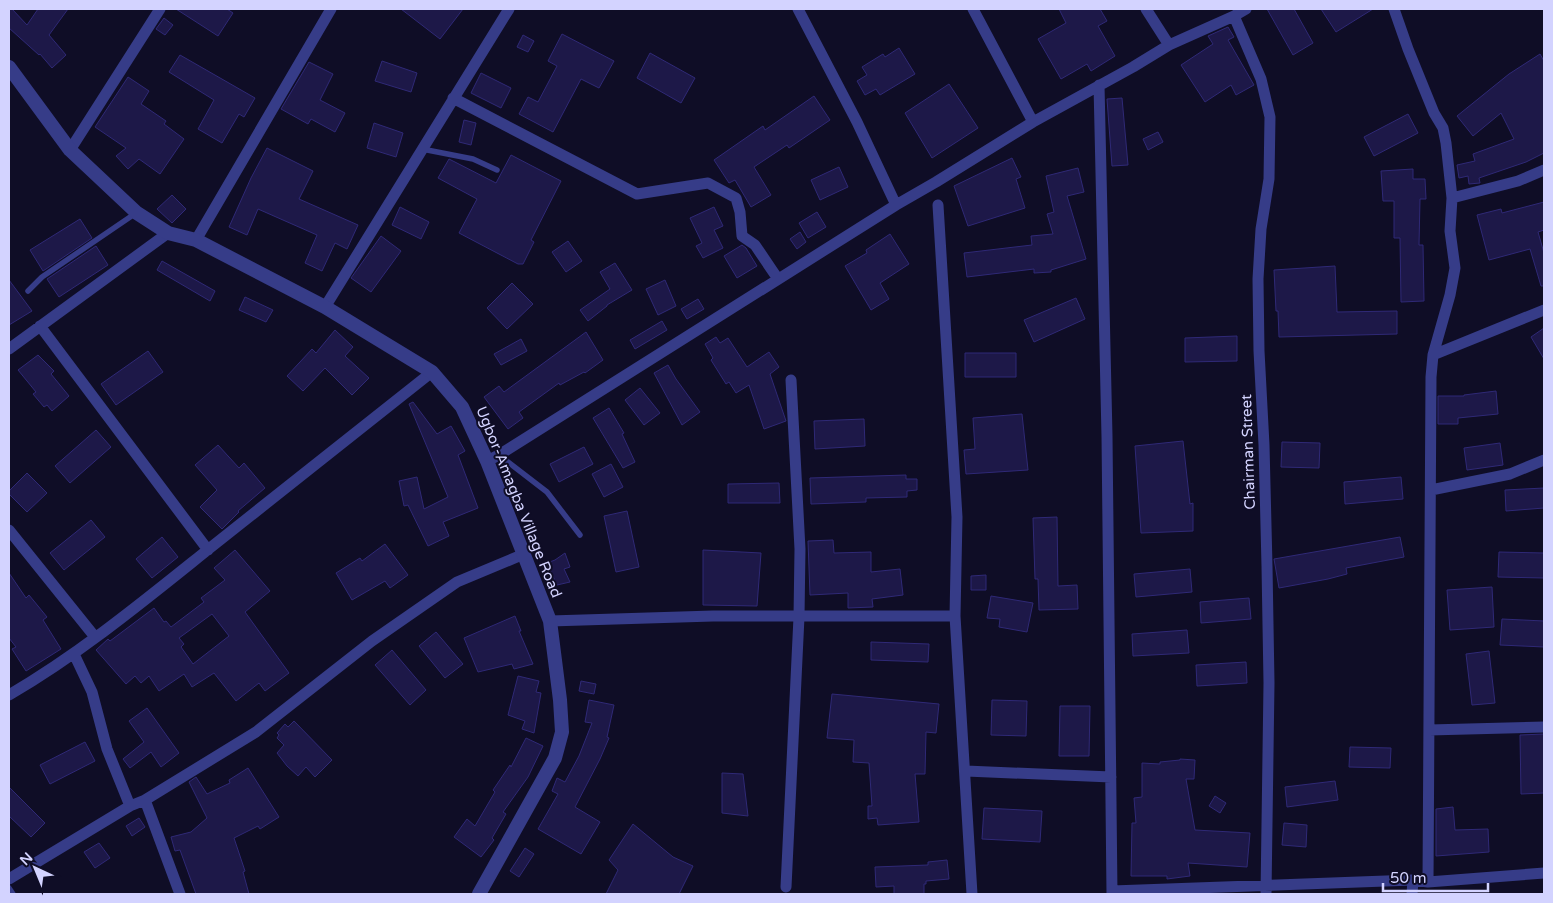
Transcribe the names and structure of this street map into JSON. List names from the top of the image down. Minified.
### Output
{"streets":{"street":["Chairman Street","Ugbor-Amagba Village Road"]},"scale_bar":"50 m","north":"top left"}
